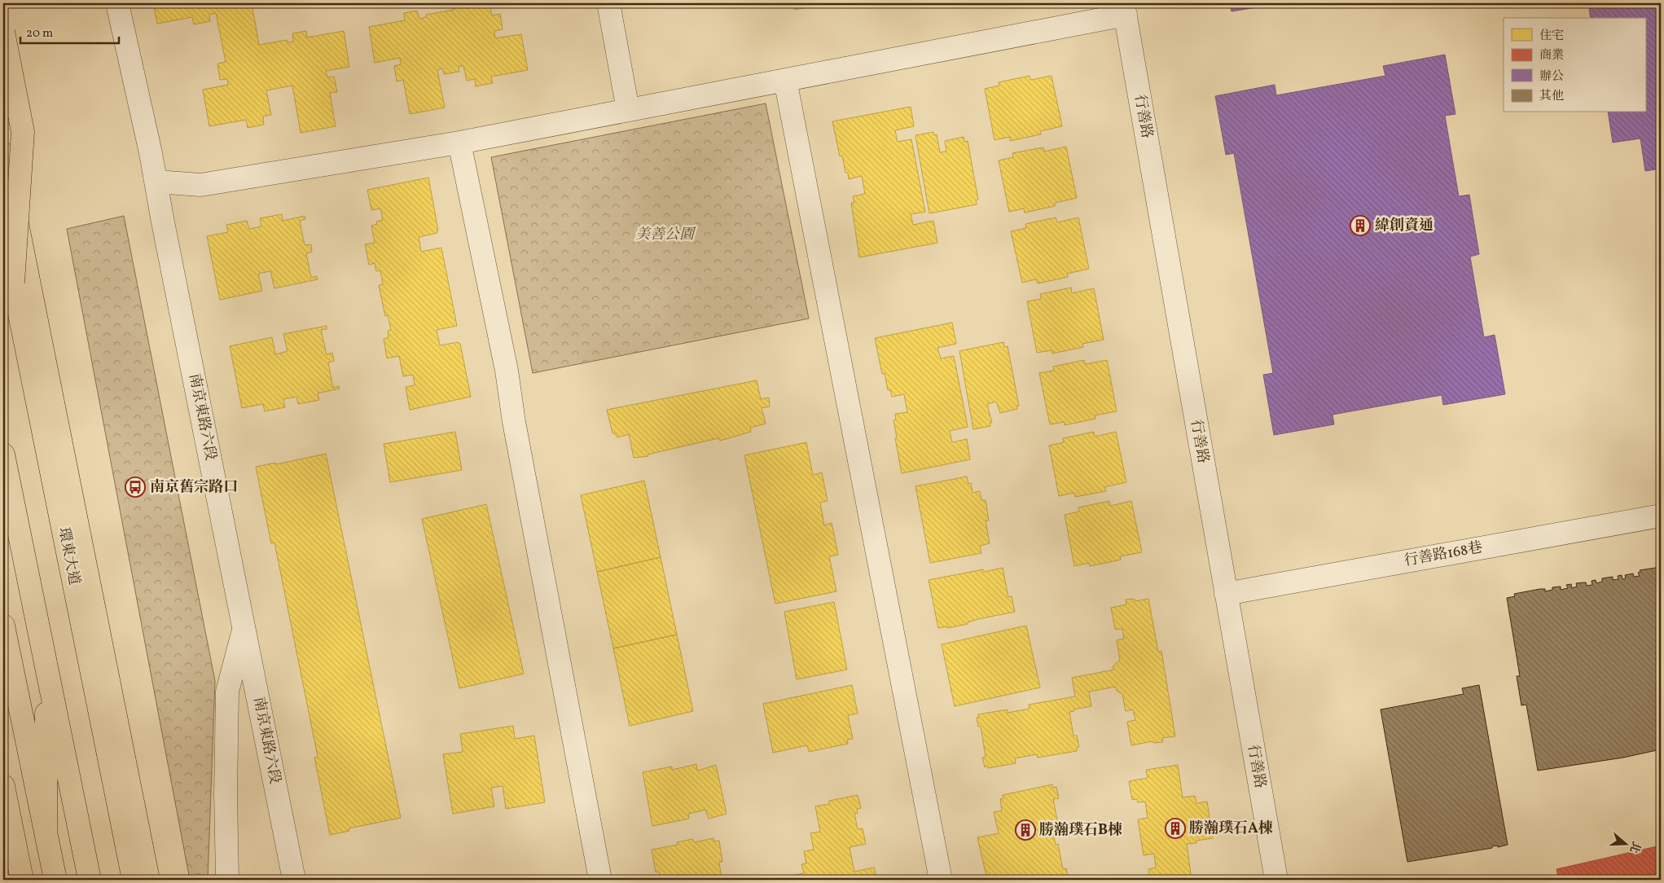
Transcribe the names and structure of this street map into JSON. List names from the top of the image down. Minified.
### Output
{"streets":{"main road":["環東大道"],"street":["行善路","南京東路六段","行善路168巷"]},"crossings":[["行善路","行善路168巷"]],"parks":["美善公園"],"places":{"building":["緯創資通","勝瀚璞石A棟","勝瀚璞石B棟"],"bus stop":["南京舊宗路口"]},"legend":["住宅","商業","辦公","其他"],"scale_bar":"20 m","north":"right"}
